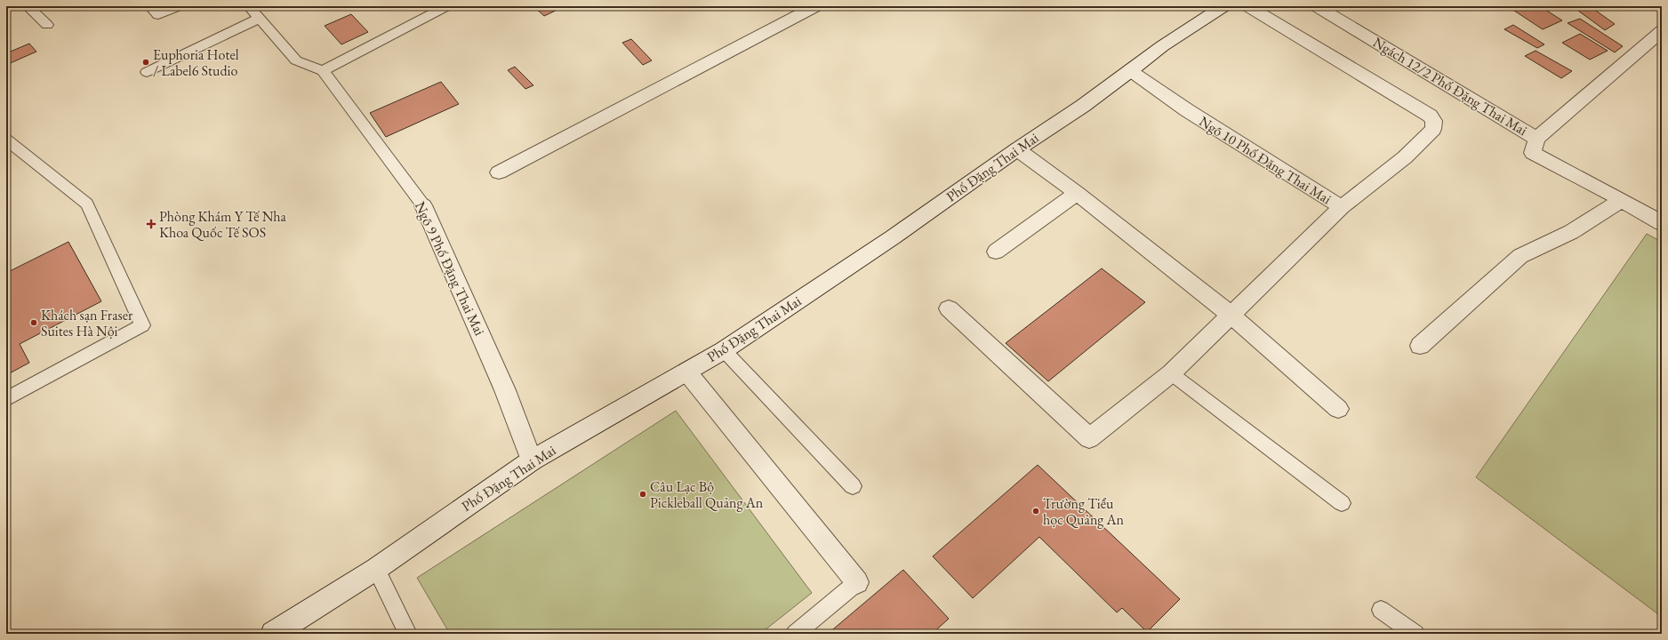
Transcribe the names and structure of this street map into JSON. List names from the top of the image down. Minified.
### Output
{"streets":{"street":["Ngách 12/2 Phố Đặng Thai Mai","Ngõ 10 Phố Đặng Thai Mai","Phố Đặng Thai Mai","Ngõ 9 Phố Đặng Thai Mai"]},"crossings":[["Ngõ 10 Phố Đặng Thai Mai","Phố Đặng Thai Mai"],["Phố Đặng Thai Mai","Ngõ 9 Phố Đặng Thai Mai"]],"places":{"other":["Euphoria Hotel / Label6 Studio","Khách sạn Fraser Suites Hà Nội","Câu Lạc Bộ Pickleball Quảng An","Trường Tiểu học Quảng An"],"health":["Phòng Khám Y Tế Nha Khoa Quốc Tế SOS"]}}
